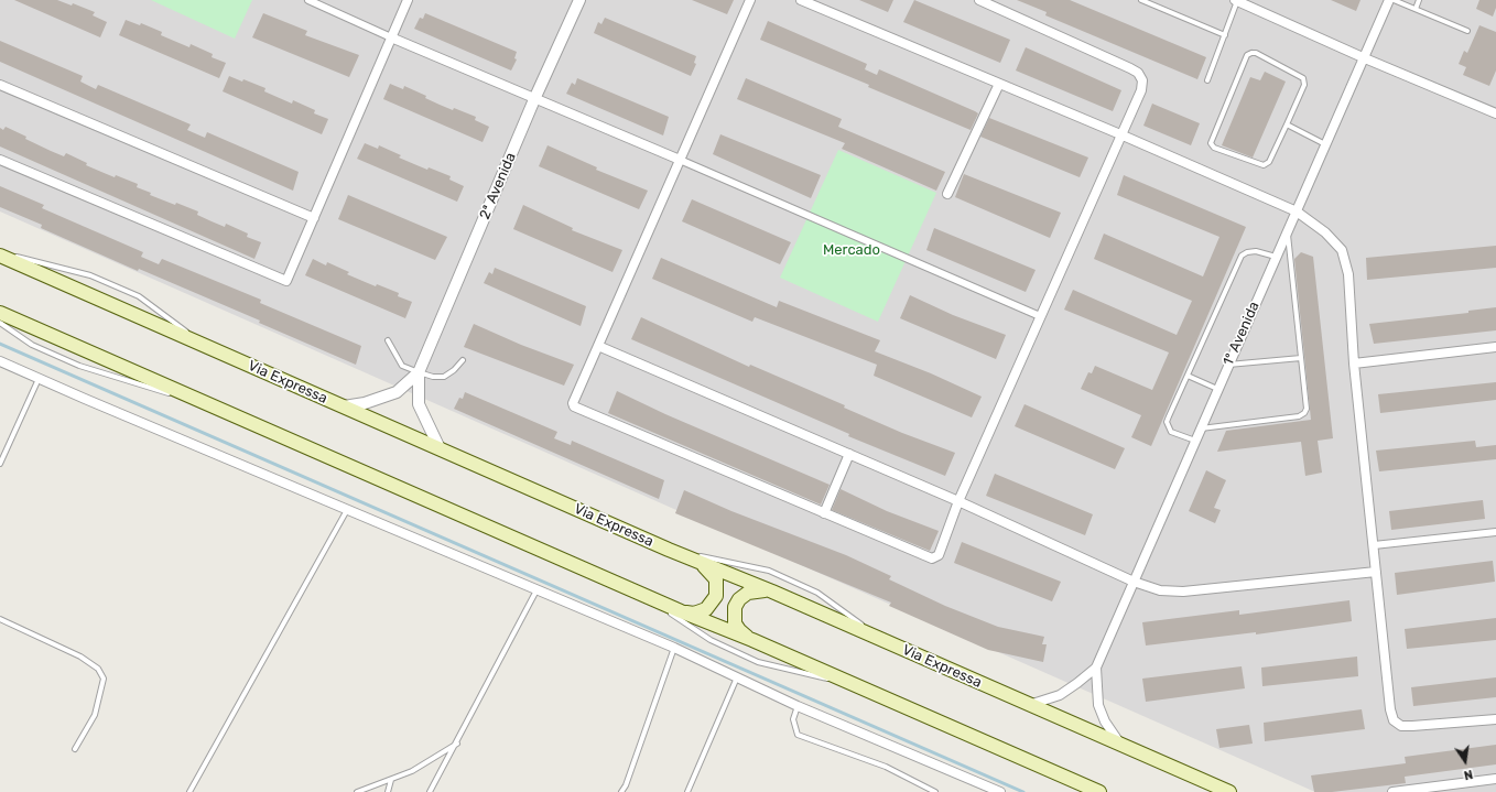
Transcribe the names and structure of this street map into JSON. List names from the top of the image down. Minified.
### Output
{"streets":{"main road":["Via Expressa"],"street":["2ª Avenida","1º Avenida"]},"parks":["Mercado"],"north":"bottom"}
